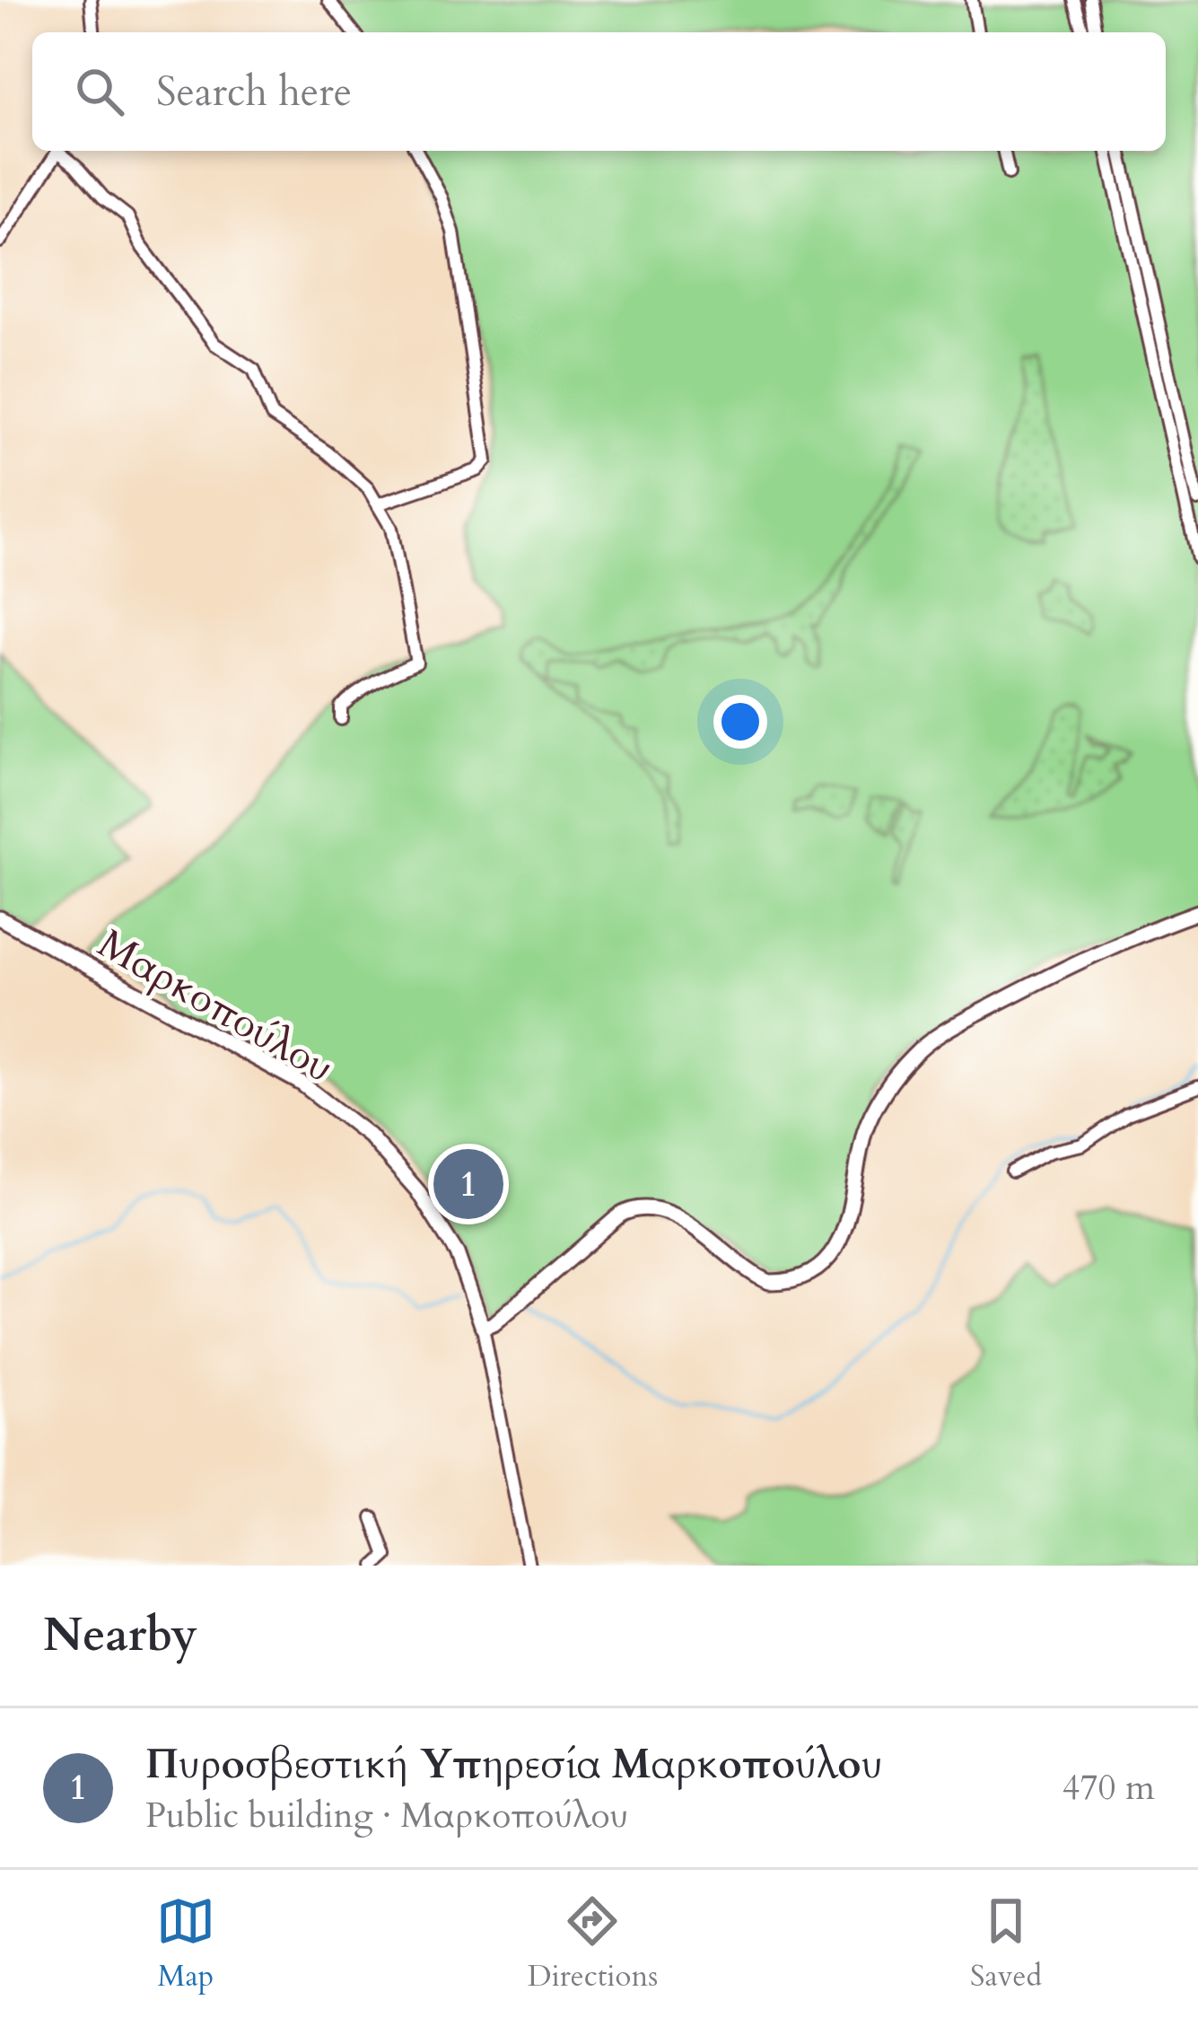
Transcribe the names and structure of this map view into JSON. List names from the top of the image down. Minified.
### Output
{"streets":{"main road":["Μαρκοπούλου"]},"page":{"search":"Search here","pins":"1","heading":"Nearby","list":[{"mark":"1","name":"Πυροσβεστική Υπηρεσία Μαρκοπούλου","note":"Public building · Μαρκοπούλου","value":"470 m"}],"nav":["Map","Directions","Saved"]}}
